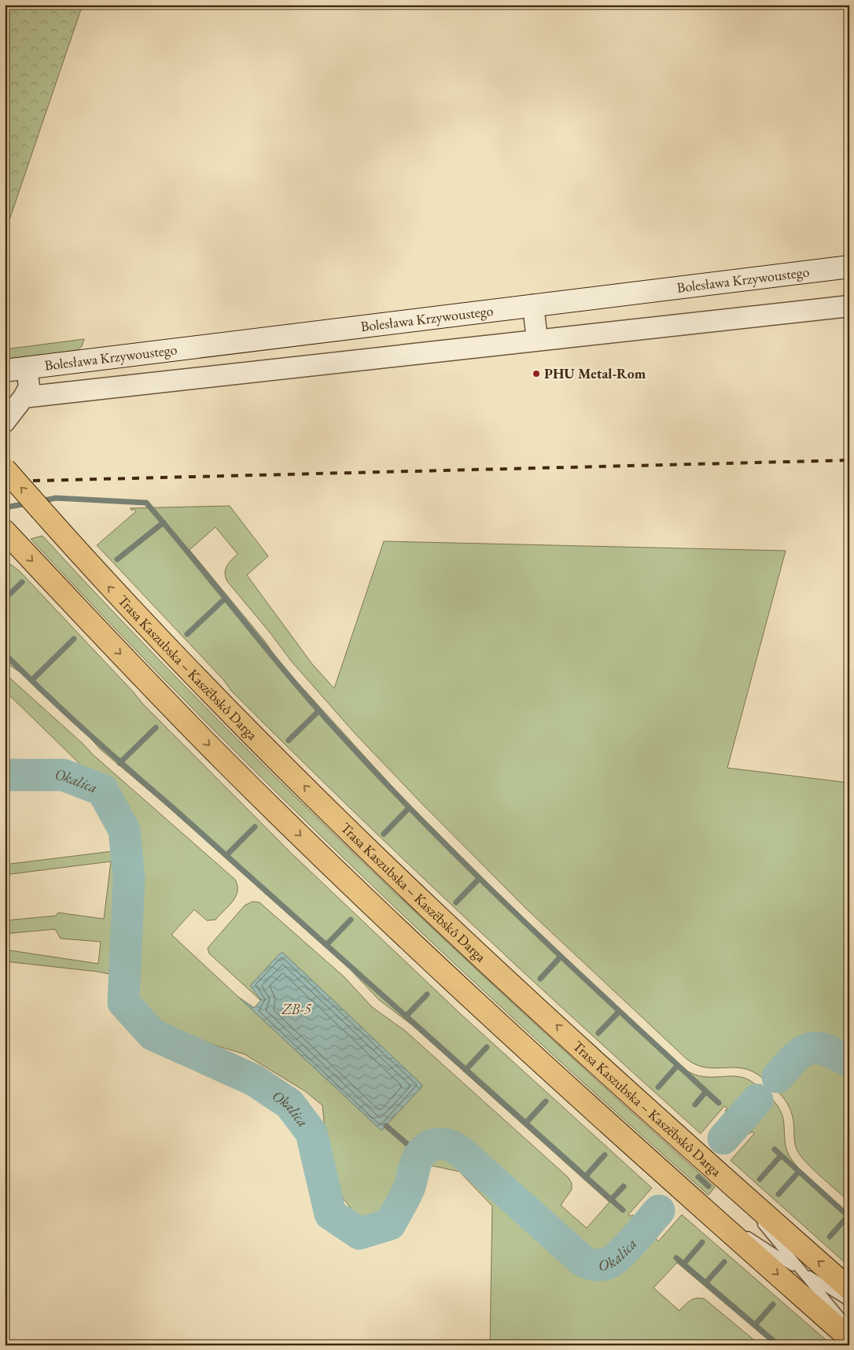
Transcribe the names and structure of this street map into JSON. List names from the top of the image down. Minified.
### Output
{"streets":{"highway":["Trasa Kaszubska – Kaszëbskô Darga"],"main road":["Bolesława Krzywoustego"]},"water":["Okalica","ZB-5"],"places":["PHU Metal-Rom"]}
